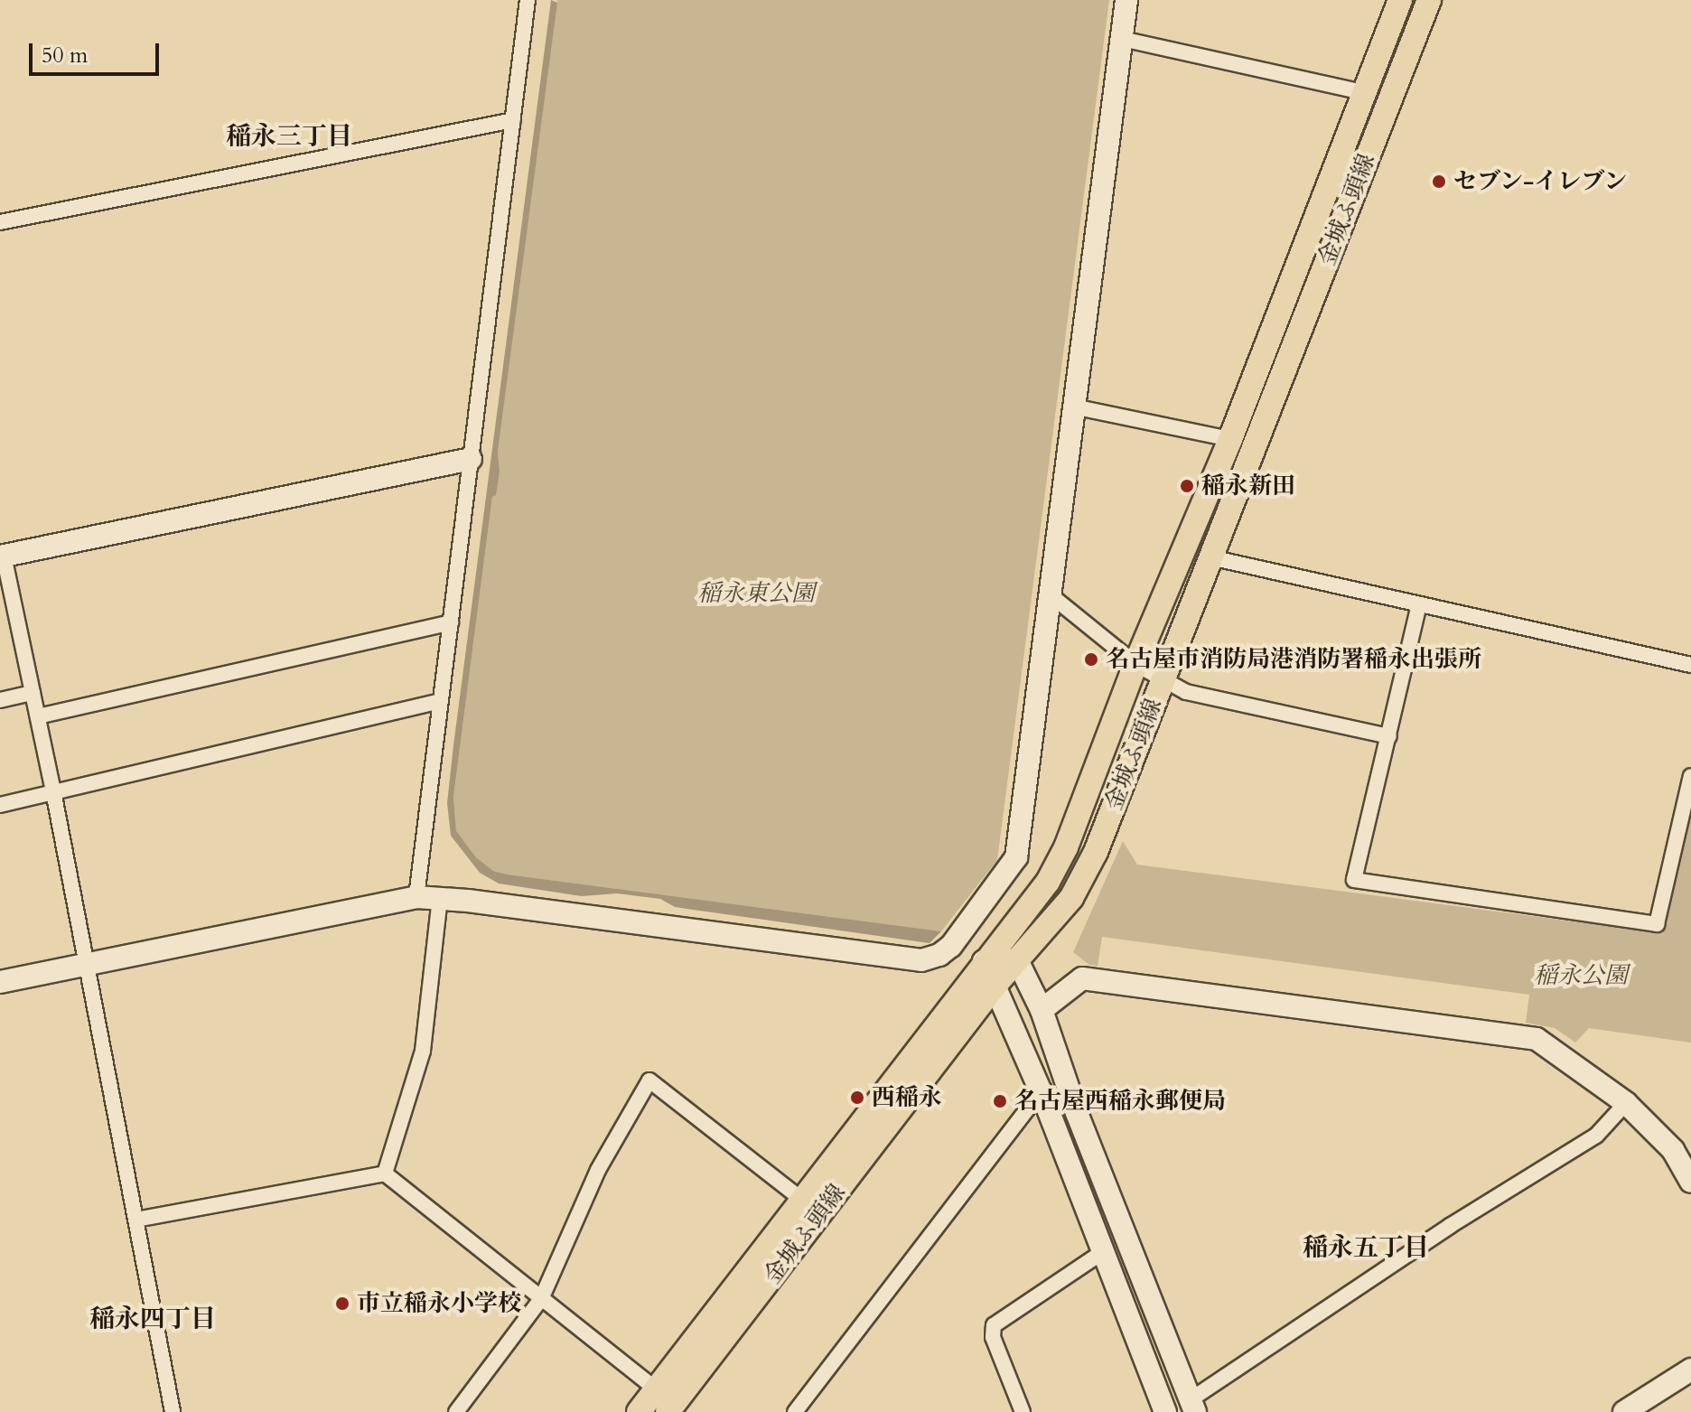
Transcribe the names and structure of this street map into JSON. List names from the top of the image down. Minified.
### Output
{"streets":{"main road":["金城ふ頭線"]},"districts":["稲永三丁目","稲永五丁目","稲永四丁目"],"parks":["稲永東公園","稲永公園"],"places":["セブン-イレブン","稲永新田","名古屋市消防局港消防署稲永出張所","西稲永","名古屋西稲永郵便局","市立稲永小学校"],"scale_bar":"50 m"}
